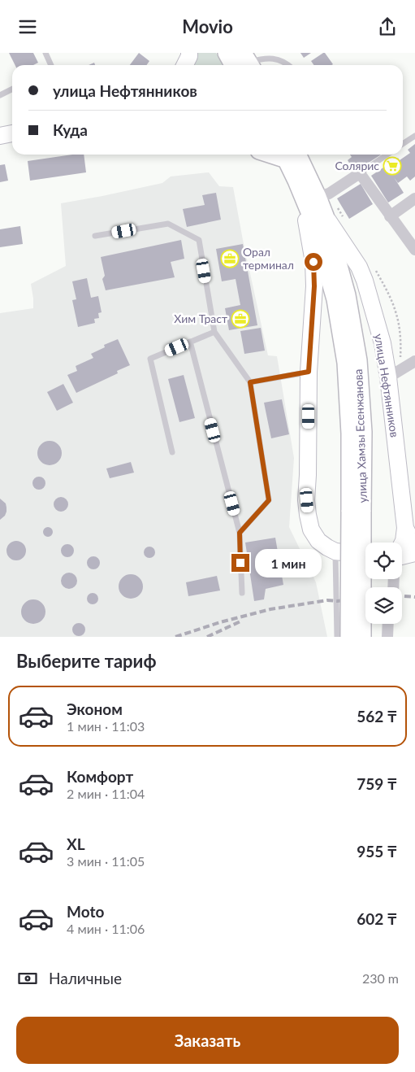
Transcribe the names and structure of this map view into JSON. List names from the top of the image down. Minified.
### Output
{"streets":{"main road":["улица Хамзы Есенжанова"],"street":["улица Нефтянников"]},"crossings":[["улица Нефтянников","улица Хамзы Есенжанова"]],"places":{"supermarket":["Солярис"],"office":["Орал терминал","Хим Траст"]},"page":{"header":"Movio","banner":["улица Нефтянников","Куда"],"bubble":"1 мин","heading":"Выберите тариф","list":[{"name":"Эконом","note":"1 мин · 11:03","value":"562 ₸"},{"name":"Комфорт","note":"2 мин · 11:04","value":"759 ₸"},{"name":"XL","note":"3 мин · 11:05","value":"955 ₸"},{"name":"Moto","note":"4 мин · 11:06","value":"602 ₸"}],"pay":["Наличные","230 m"],"buttons":"Заказать"}}
